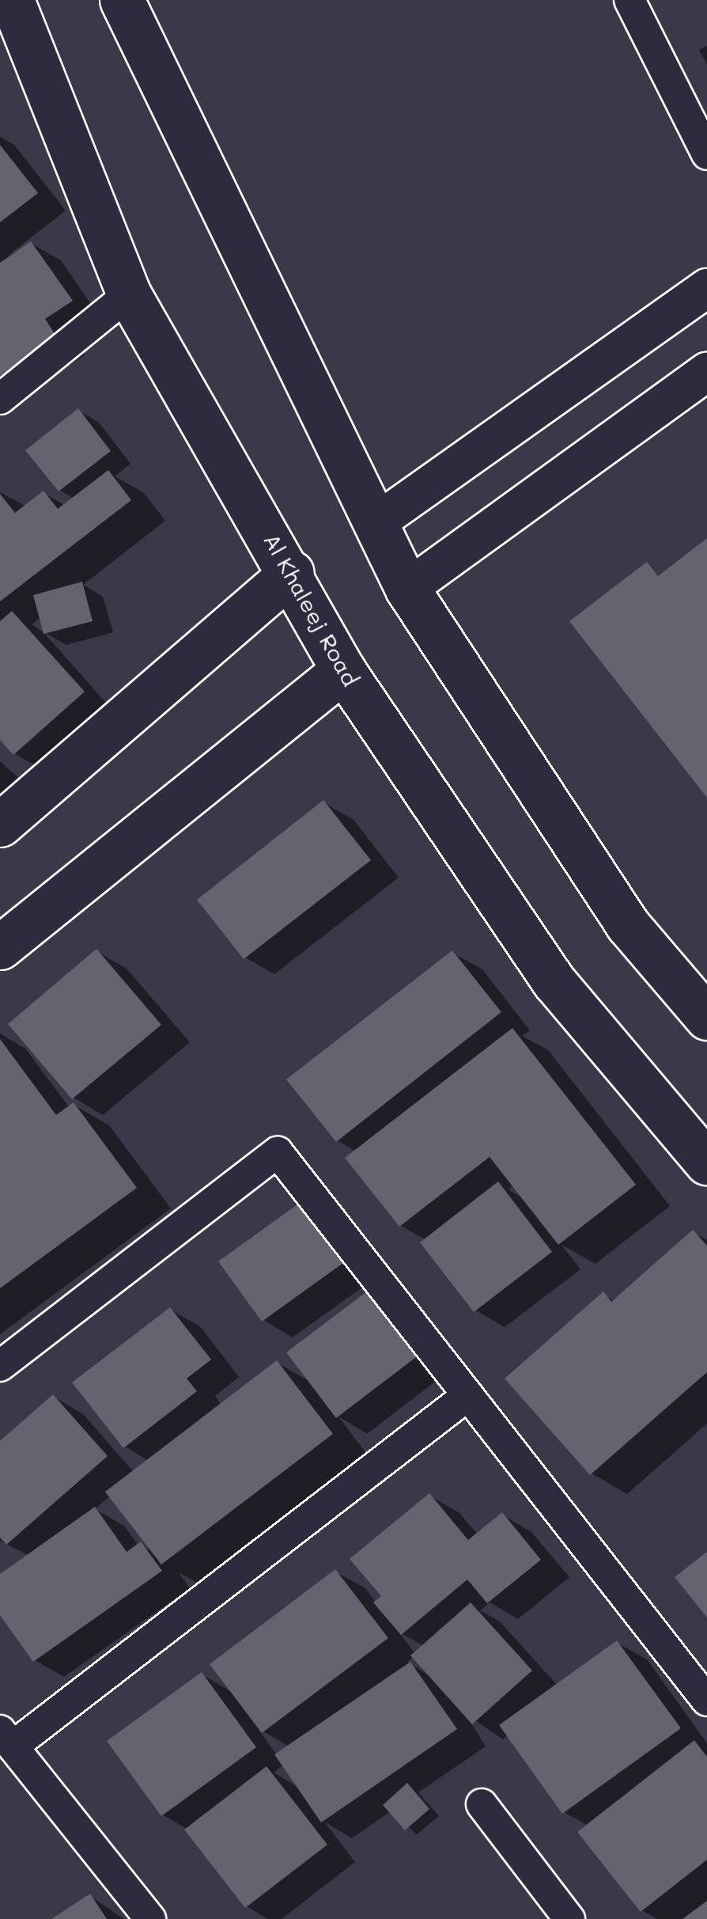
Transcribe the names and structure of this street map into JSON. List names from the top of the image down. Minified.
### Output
{"streets":{"main road":["Al Khaleej Road"]}}
